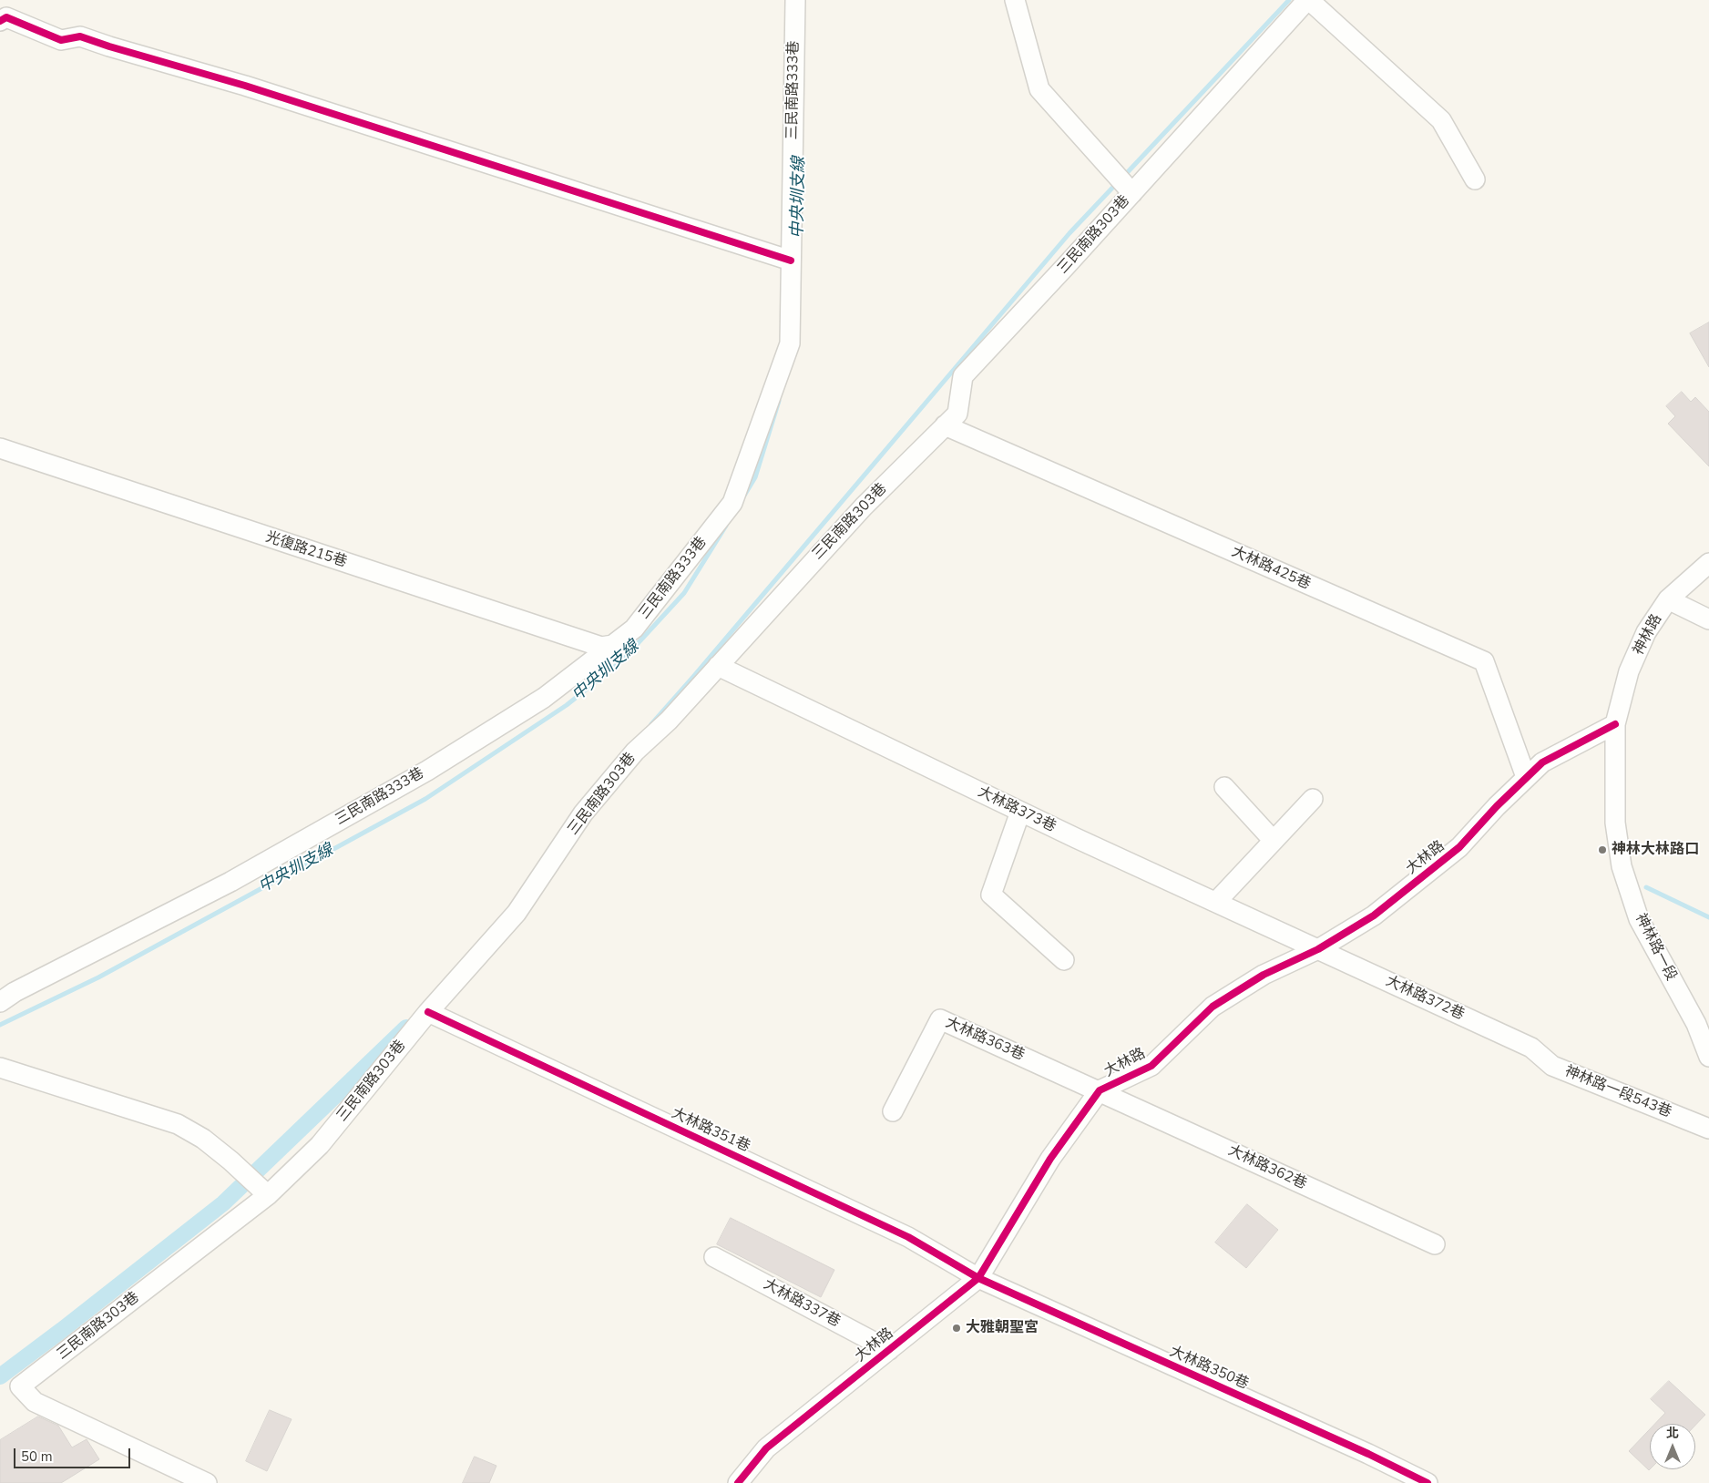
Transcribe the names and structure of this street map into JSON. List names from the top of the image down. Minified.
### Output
{"streets":{"street":["三民南路333巷","三民南路303巷","光復路215巷","大林路425巷","神林路","大林路373巷","大林路","神林路一段","大林路372巷","大林路363巷","神林路一段543巷","大林路351巷","大林路362巷","大林路337巷","大林路350巷"]},"crossings":[["三民南路333巷","光復路215巷"],["三民南路303巷","大林路425巷"],["三民南路303巷","大林路373巷"],["三民南路303巷","大林路351巷"],["大林路425巷","大林路"],["神林路","大林路"],["神林路","神林路一段"],["大林路373巷","大林路"],["大林路373巷","大林路372巷"],["大林路","神林路一段"],["大林路","大林路372巷"],["大林路","大林路363巷"],["大林路","大林路351巷"],["大林路","大林路362巷"],["大林路","大林路337巷"],["大林路","大林路350巷"],["大林路372巷","神林路一段543巷"],["大林路363巷","大林路362巷"],["大林路351巷","大林路350巷"]],"water":["中央圳支線"],"places":["神林大林路口","大雅朝聖宮"],"scale_bar":"50 m","north":"top"}
